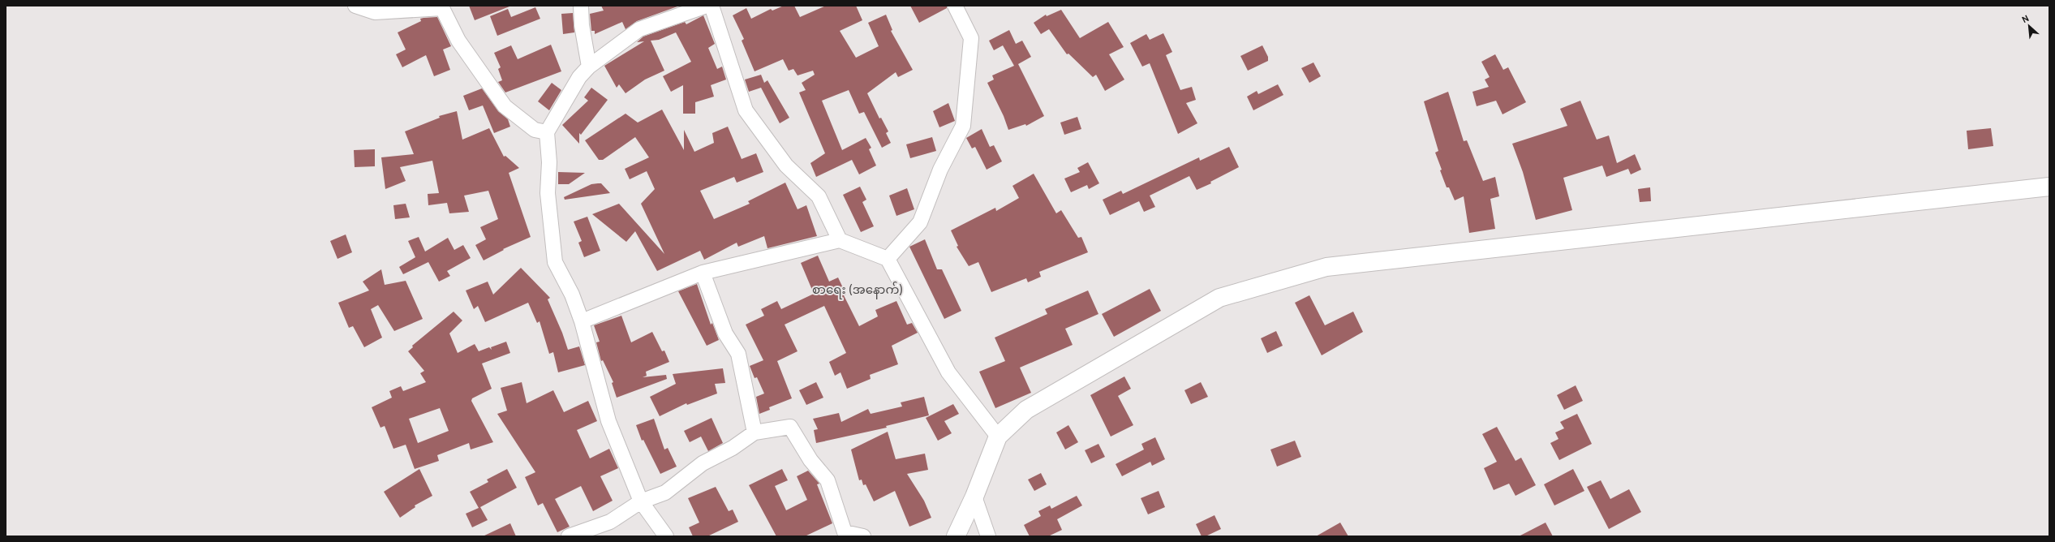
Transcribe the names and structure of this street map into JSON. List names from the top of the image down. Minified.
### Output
{"districts":["စာရေး (အနောက်)"],"north":"top left"}
